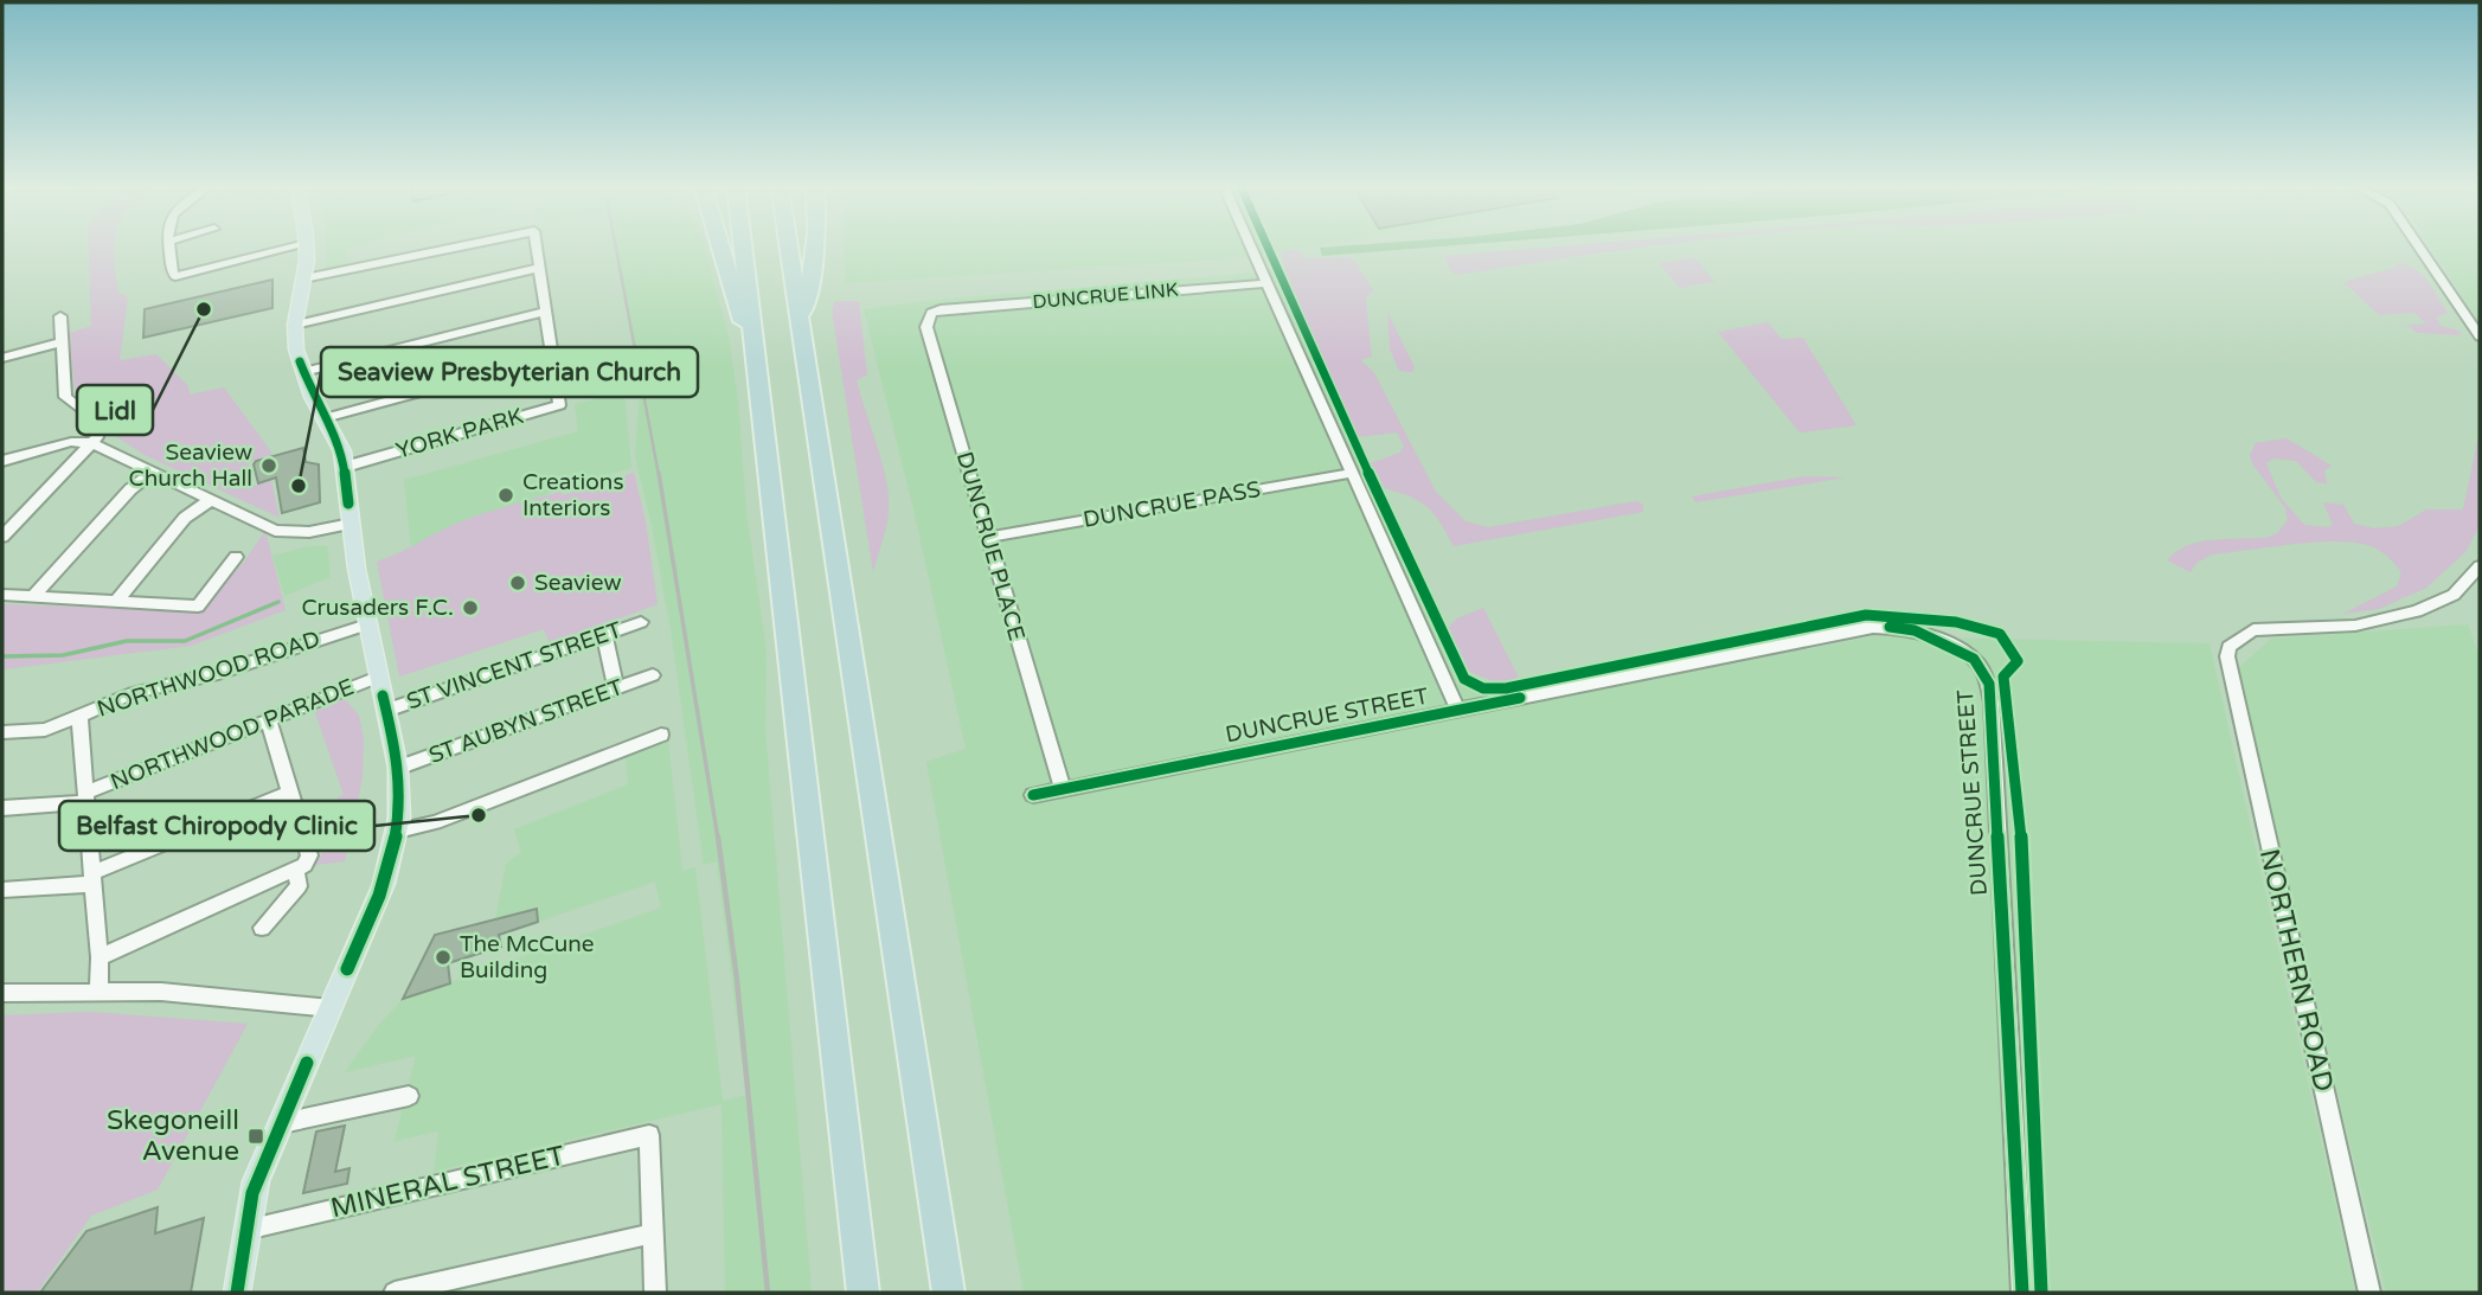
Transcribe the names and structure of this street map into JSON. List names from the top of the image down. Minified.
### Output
{"streets":{"street":["DUNCRUE LINK","YORK PARK","DUNCRUE PASS","DUNCRUE PLACE","ST VINCENT STREET","NORTHWOOD ROAD","DUNCRUE STREET","ST AUBYN STREET","NORTHWOOD PARADE","NORTHERN ROAD","MINERAL STREET"]},"crossings":[["DUNCRUE LINK","DUNCRUE PLACE"],["DUNCRUE PASS","DUNCRUE PLACE"],["DUNCRUE PLACE","DUNCRUE STREET"]],"places":{"other":["Lidl","Seaview Church Hall","Seaview Presbyterian Church","Creations Interiors","Seaview","Crusaders F.C.","Belfast Chiropody Clinic","The McCune Building"],"transit":["Skegoneill Avenue"]}}
